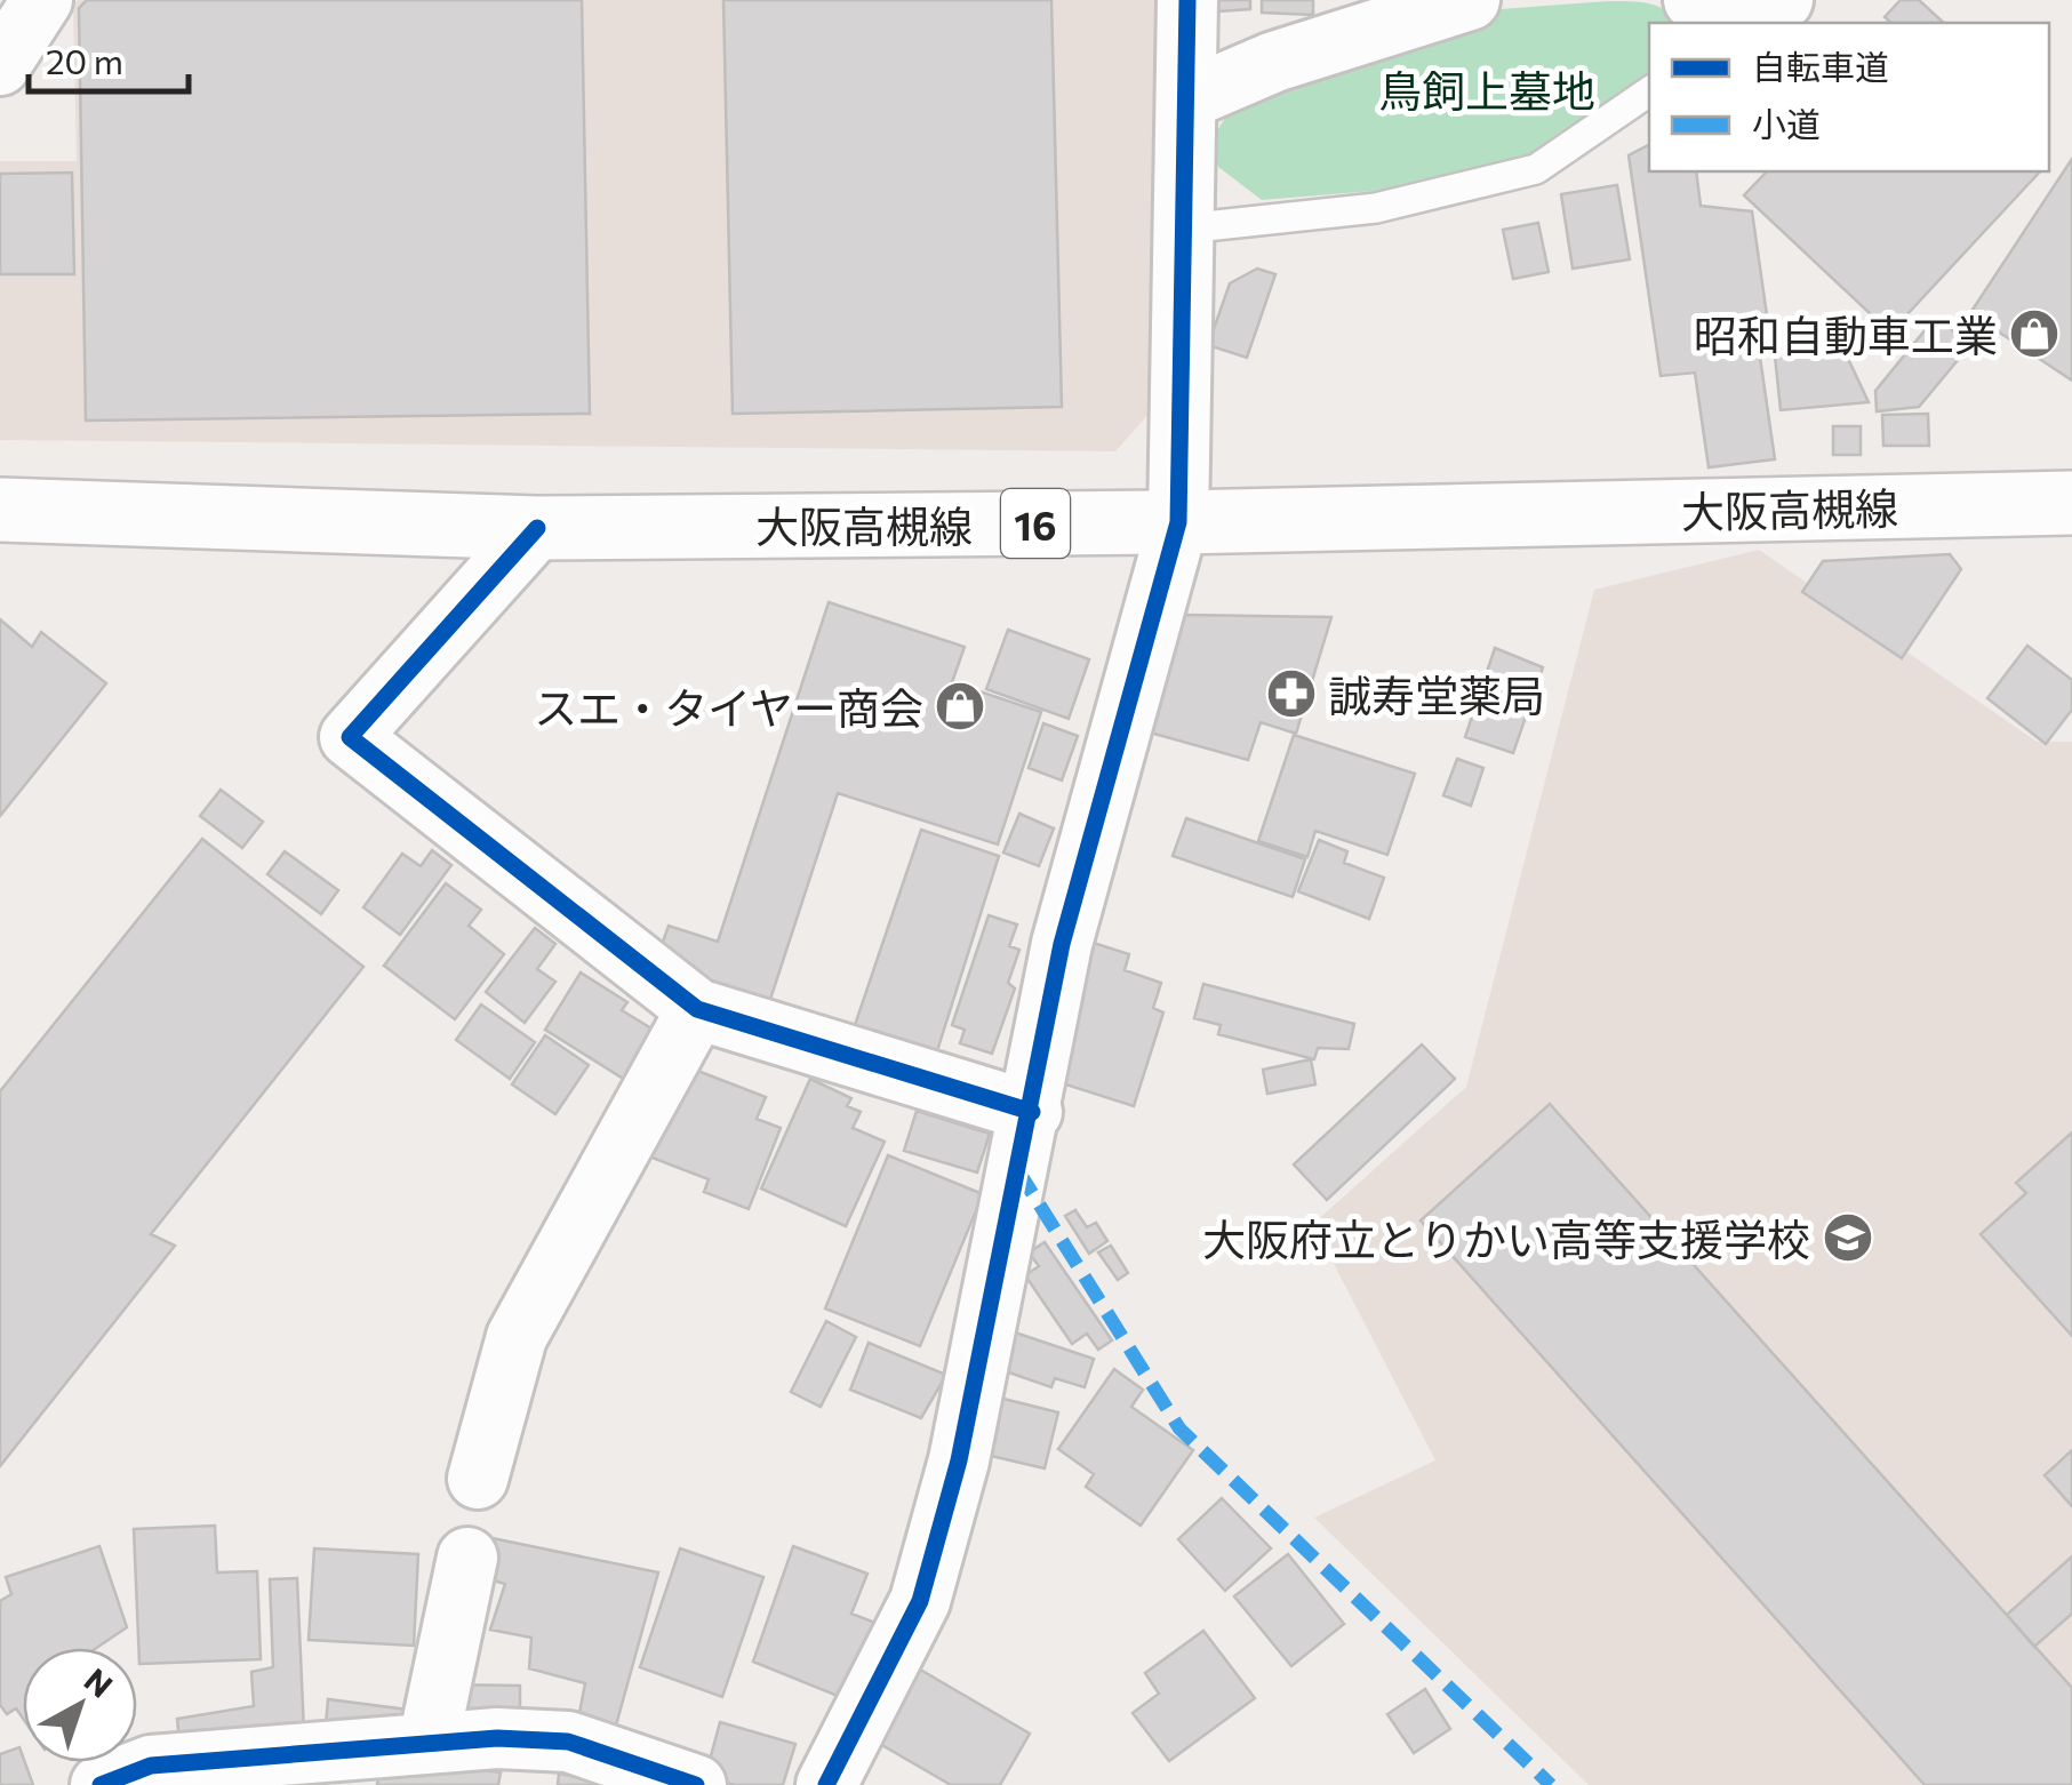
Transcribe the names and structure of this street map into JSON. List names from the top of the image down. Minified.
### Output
{"streets":{"main road":["大阪高槻線","16"]},"parks":["鳥飼上墓地"],"places":{"shop":["昭和自動車工業","スエ・タイヤー商会"],"pharmacy":["誠寿堂薬局"],"school or university":["大阪府立とりかい高等支援学校"]},"legend":["自転車道","小道"],"scale_bar":"20 m","north":"top right"}
